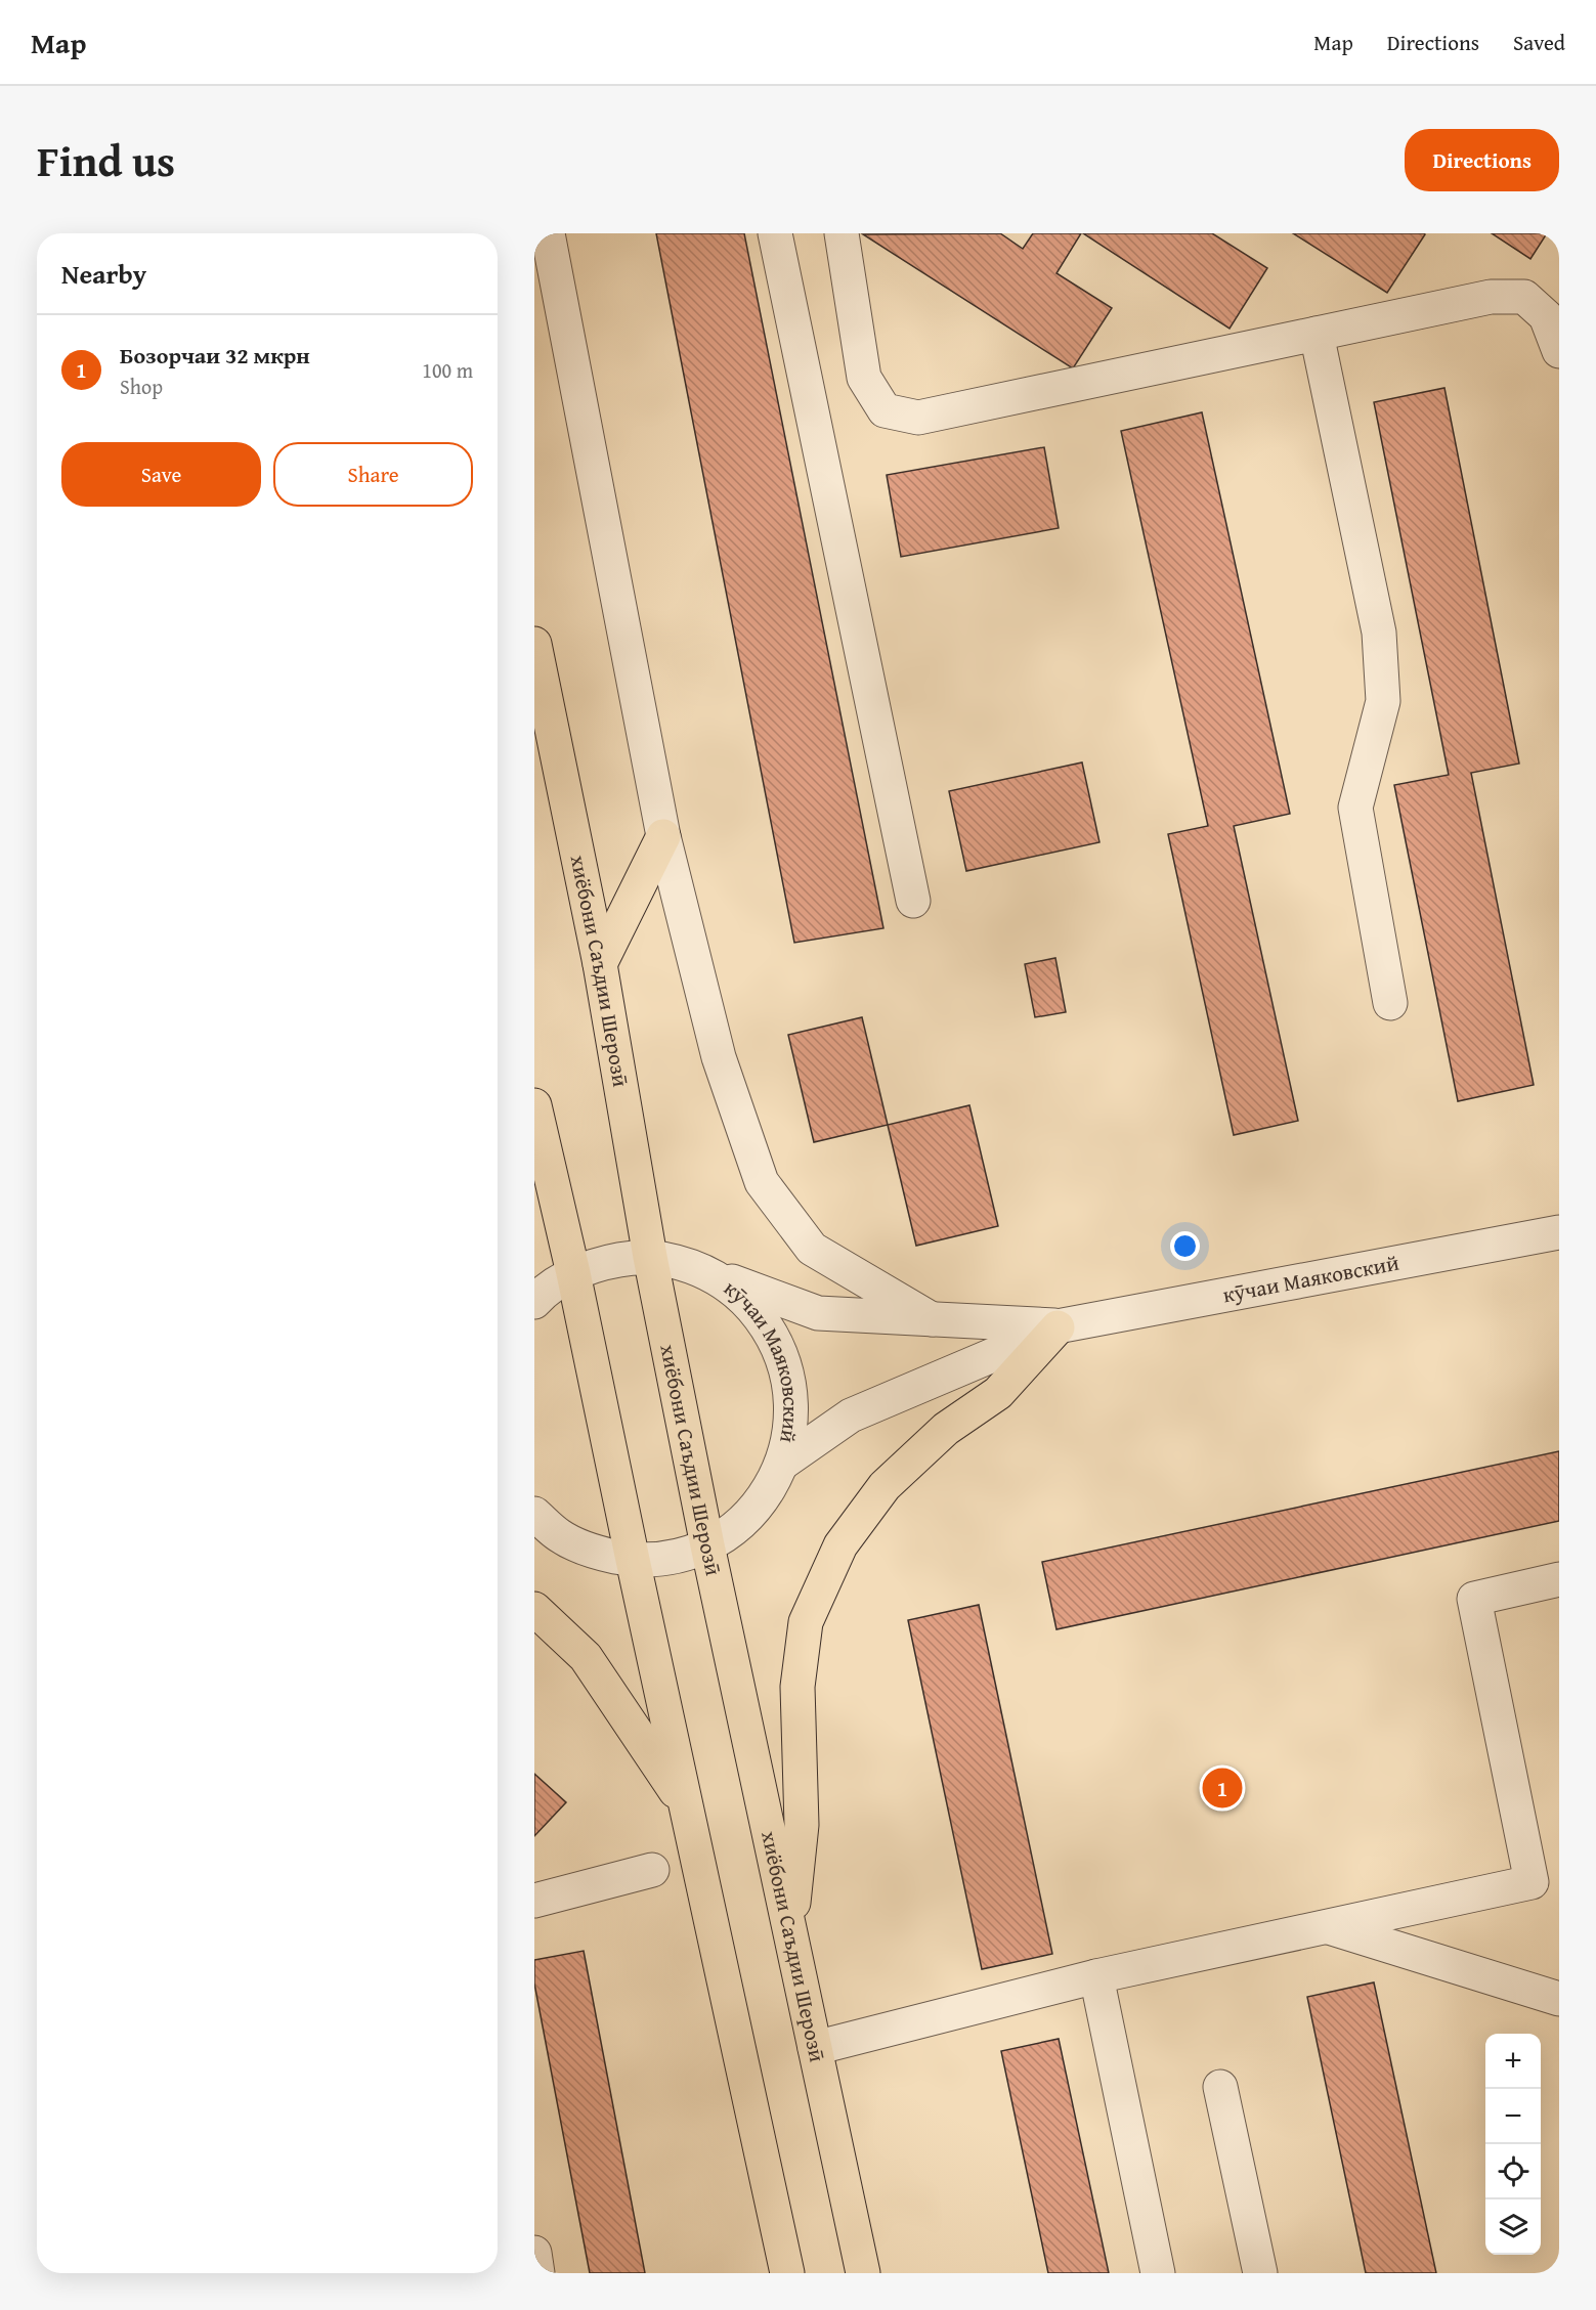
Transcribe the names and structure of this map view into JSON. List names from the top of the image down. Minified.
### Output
{"streets":{"main road":["хиёбони Саъдии Шерозӣ"],"street":["кӯчаи Маяковский"]},"crossings":[["хиёбони Саъдии Шерозӣ","кӯчаи Маяковский"]],"page":{"header":"Map","nav":["Map","Directions","Saved"],"title":"Find us","buttons":["Directions",["Save","Share"]],"heading":"Nearby","list":[{"mark":"1","name":"Бозорчаи 32 мкрн","note":"Shop","value":"100 m"}],"pins":"1","map_buttons":["+","−"]}}
